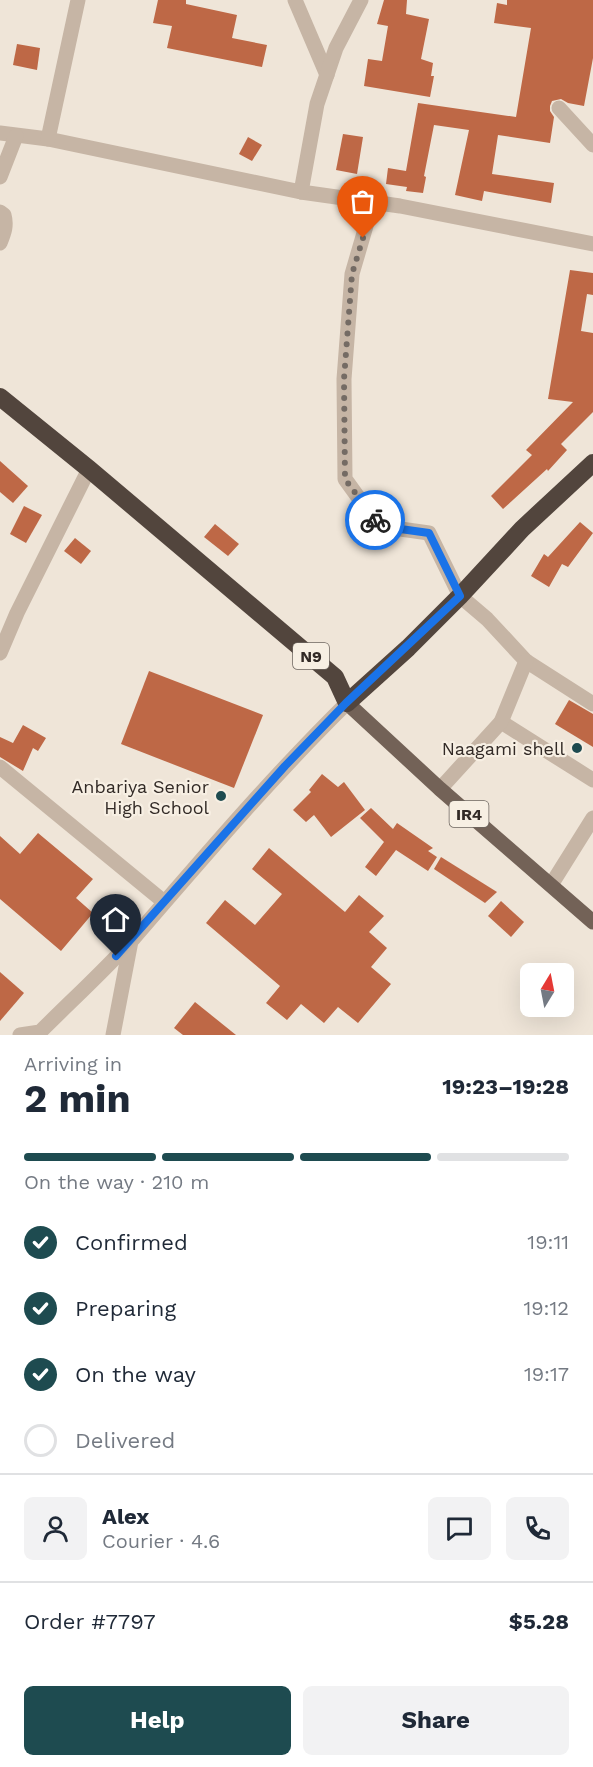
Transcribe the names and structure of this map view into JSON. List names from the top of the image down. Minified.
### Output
{"streets":{"highway":["N9"],"main road":["IR4"]},"crossings":[["N9","IR4"]],"places":["Naagami shell","Anbariya Senior High School"],"north":"top","page":{"heading":["2 min","Arriving in","19:23–19:28"],"panel":["Alex","Courier · 4.6","Order #7797","$5.28"],"bar":"On the way · 210 m","list":[["Confirmed","19:11"],["Preparing","19:12"],["On the way","19:17"],"Delivered"],"buttons":["Help","Share"]}}
